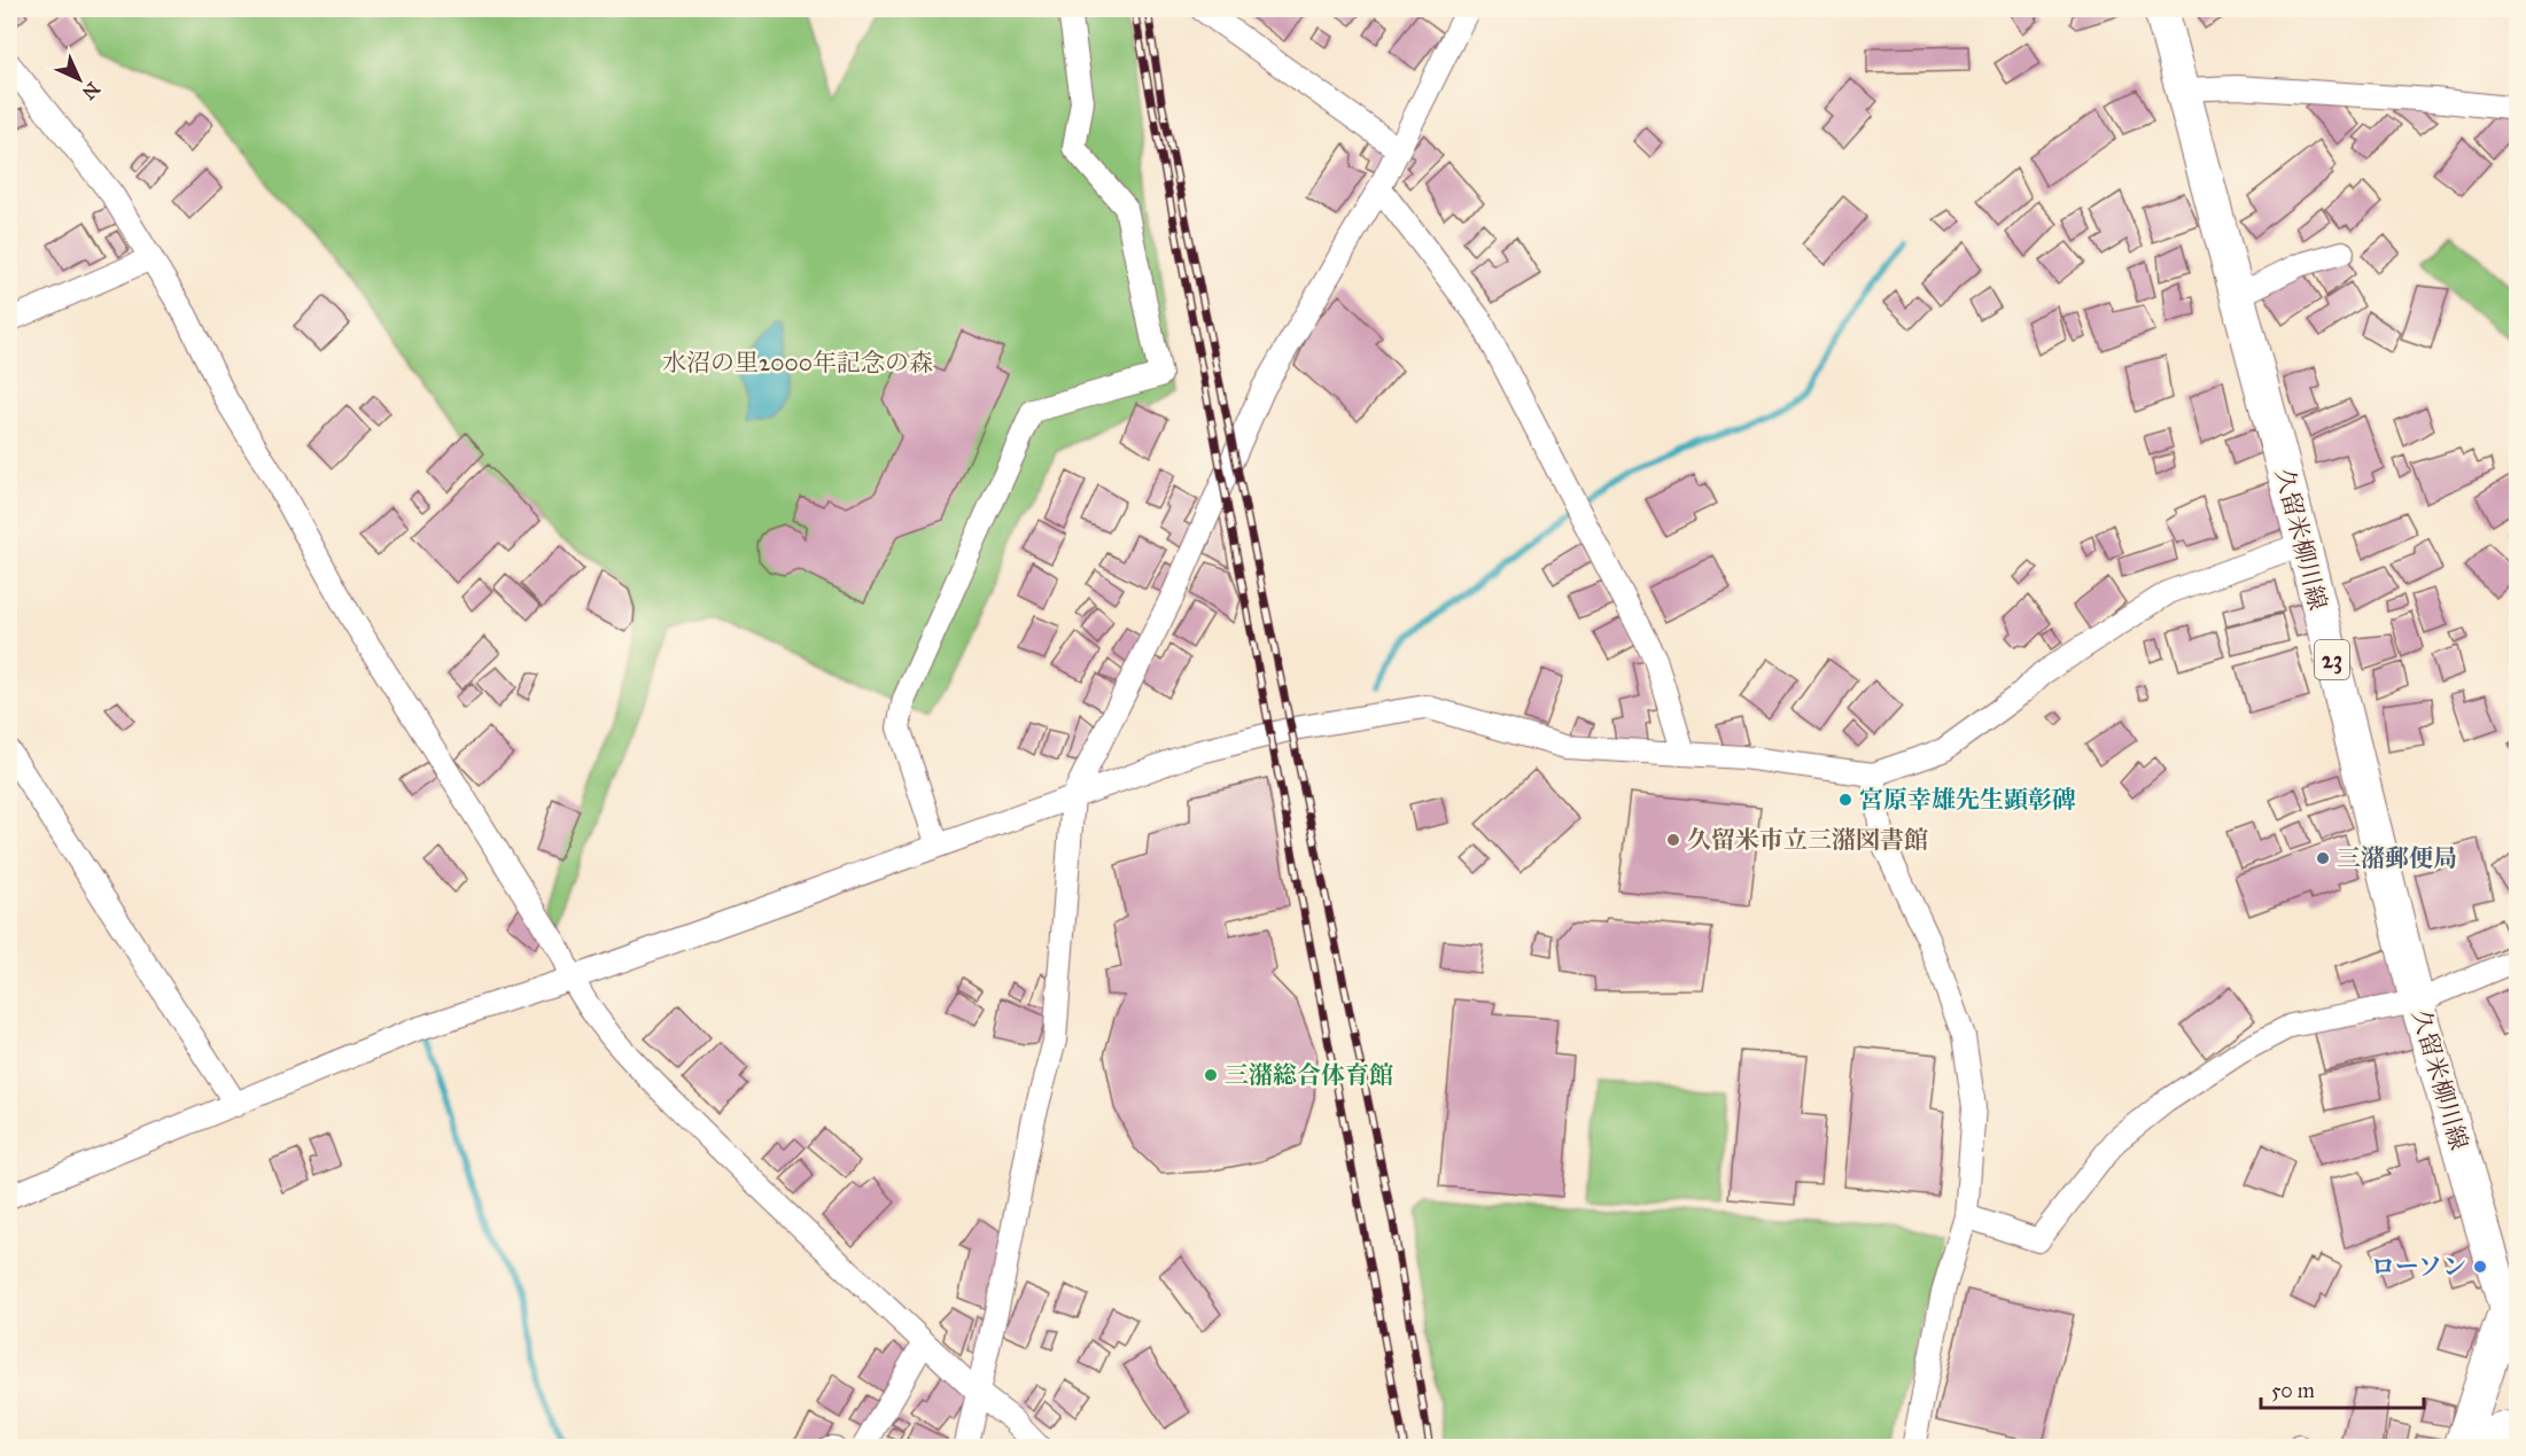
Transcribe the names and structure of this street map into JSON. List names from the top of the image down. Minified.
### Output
{"streets":{"main road":["久留米柳川線","23"]},"parks":["水沼の里2000年記念の森"],"places":["宮原幸雄先生顕彰碑","久留米市立三潴図書館","三潴郵便局","三潴総合体育館","ローソン"],"scale_bar":"50 m","north":"bottom right"}
